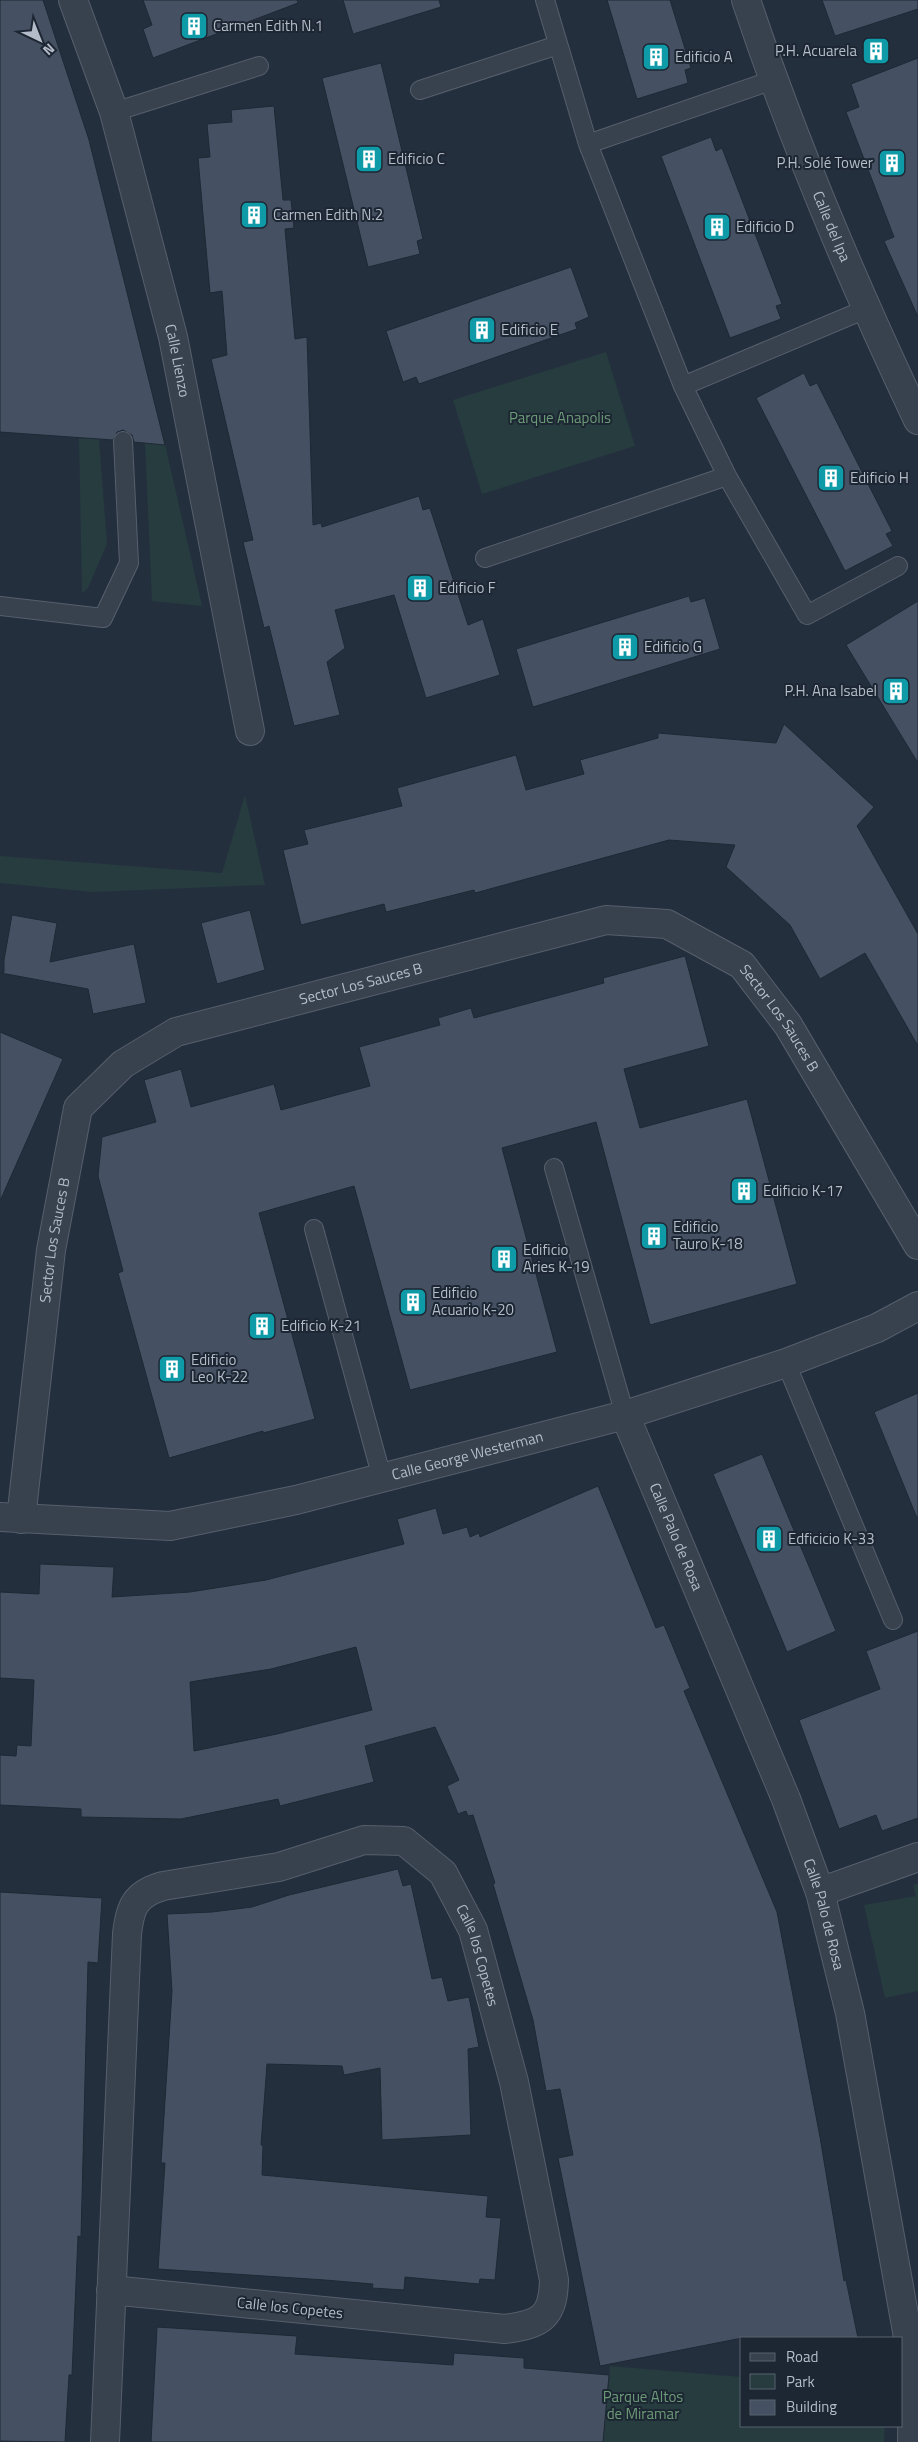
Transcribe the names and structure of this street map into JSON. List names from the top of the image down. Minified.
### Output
{"streets":{"street":["Calle del Ipa","Calle Lienzo","Sector Los Sauces B","Calle George Westerman","Calle Palo de Rosa","Calle los Copetes"]},"crossings":[["Sector Los Sauces B","Calle George Westerman"],["Calle George Westerman","Calle Palo de Rosa"]],"parks":["Parque Anapolis","Parque Altos de Miramar"],"places":{"building":["Carmen Edith N.1","P.H. Acuarela","Edificio A","Edificio C","P.H. Solé Tower","Carmen Edith N.2","Edificio D","Edificio E","Edificio H","Edificio F","Edificio G","P.H. Ana Isabel","Edificio K-17","Edificio Tauro K-18","Edificio Aries K-19","Edificio Acuario K-20","Edificio K-21","Edificio Leo K-22","Edficicio K-33"]},"legend":["Road","Park","Building"],"north":"bottom right"}
